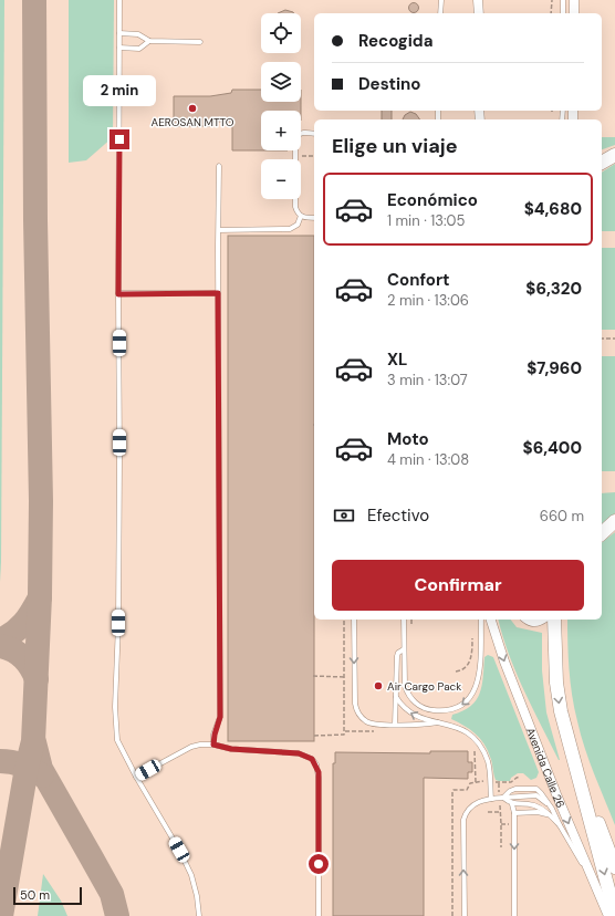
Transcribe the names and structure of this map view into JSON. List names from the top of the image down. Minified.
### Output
{"streets":{"main road":["Avenida Calle 26"]},"one_way":["Avenida Calle 26"],"places":["AEROSAN MTTO","Air Cargo Pack"],"scale_bar":"50 m","page":{"map_buttons":["+","−"],"banner":["Recogida","Destino"],"bubble":"2 min","heading":"Elige un viaje","list":[{"name":"Económico","note":"1 min · 13:05","value":"$4,680"},{"name":"Confort","note":"2 min · 13:06","value":"$6,320"},{"name":"XL","note":"3 min · 13:07","value":"$7,960"},{"name":"Moto","note":"4 min · 13:08","value":"$6,400"}],"pay":["Efectivo","660 m"],"buttons":"Confirmar","scale":"50 m"}}
